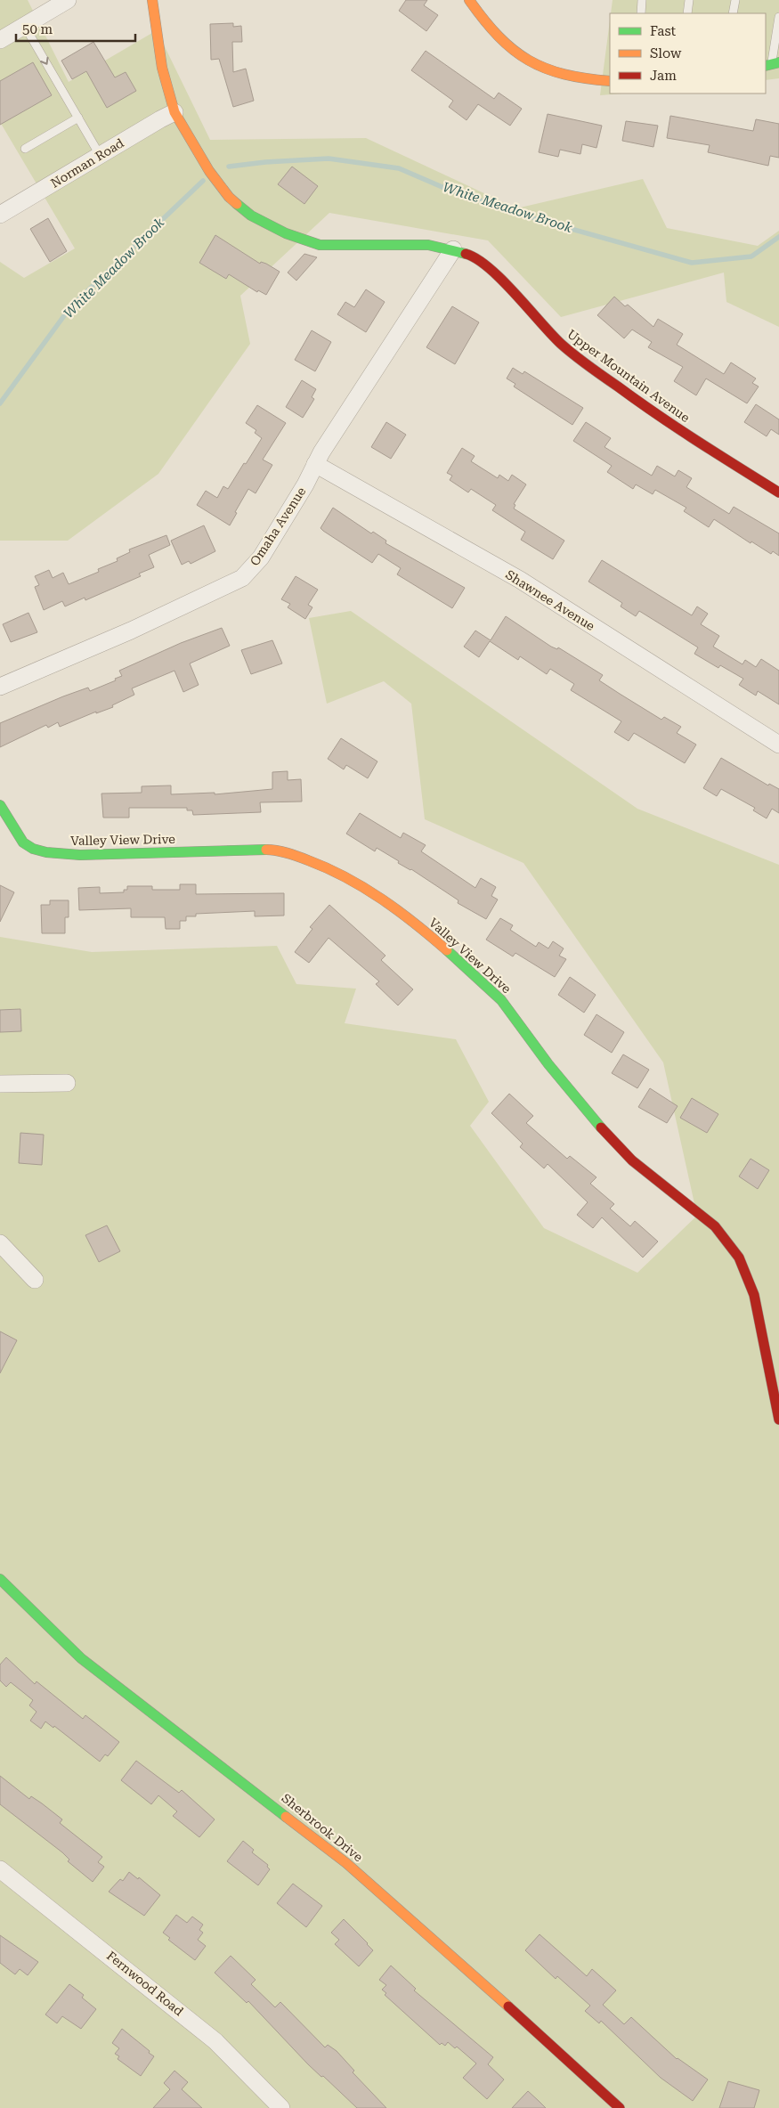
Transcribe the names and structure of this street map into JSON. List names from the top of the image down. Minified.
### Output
{"streets":{"street":["Norman Road","Upper Mountain Avenue","Omaha Avenue","Shawnee Avenue","Valley View Drive","Sherbrook Drive","Fernwood Road"]},"crossings":[["Norman Road","Upper Mountain Avenue"],["Upper Mountain Avenue","Omaha Avenue"],["Omaha Avenue","Shawnee Avenue"]],"water":["White Meadow Brook"],"legend":["Fast","Slow","Jam"],"scale_bar":"50 m"}
